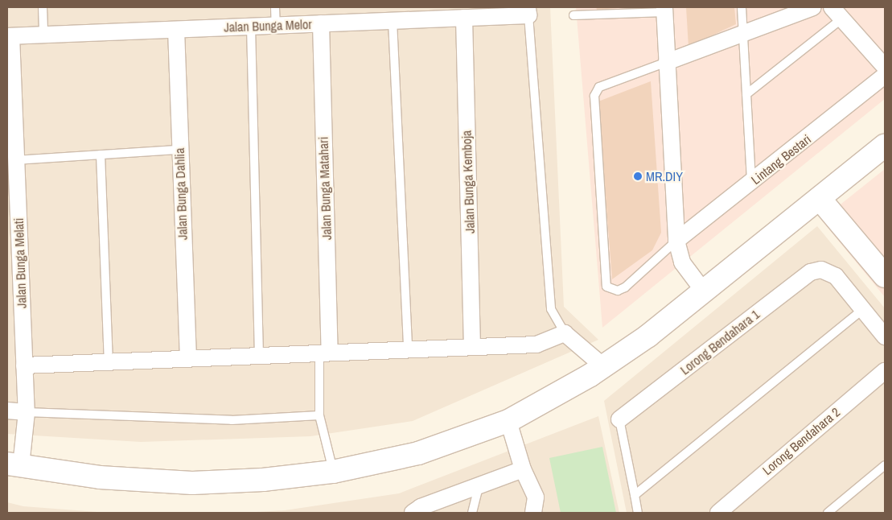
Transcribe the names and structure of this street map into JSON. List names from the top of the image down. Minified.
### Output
{"streets":{"street":["Jalan Bunga Melor","Lintang Bestari","Jalan Bunga Kemboja","Jalan Bunga Matahari","Jalan Bunga Dahlia","Jalan Bunga Melati","Lorong Bendahara 1","Lorong Bendahara 2"]},"crossings":[["Jalan Bunga Melor","Jalan Bunga Kemboja"],["Jalan Bunga Melor","Jalan Bunga Matahari"],["Jalan Bunga Melor","Jalan Bunga Dahlia"],["Jalan Bunga Melor","Jalan Bunga Melati"]],"places":["MR.DIY"]}
